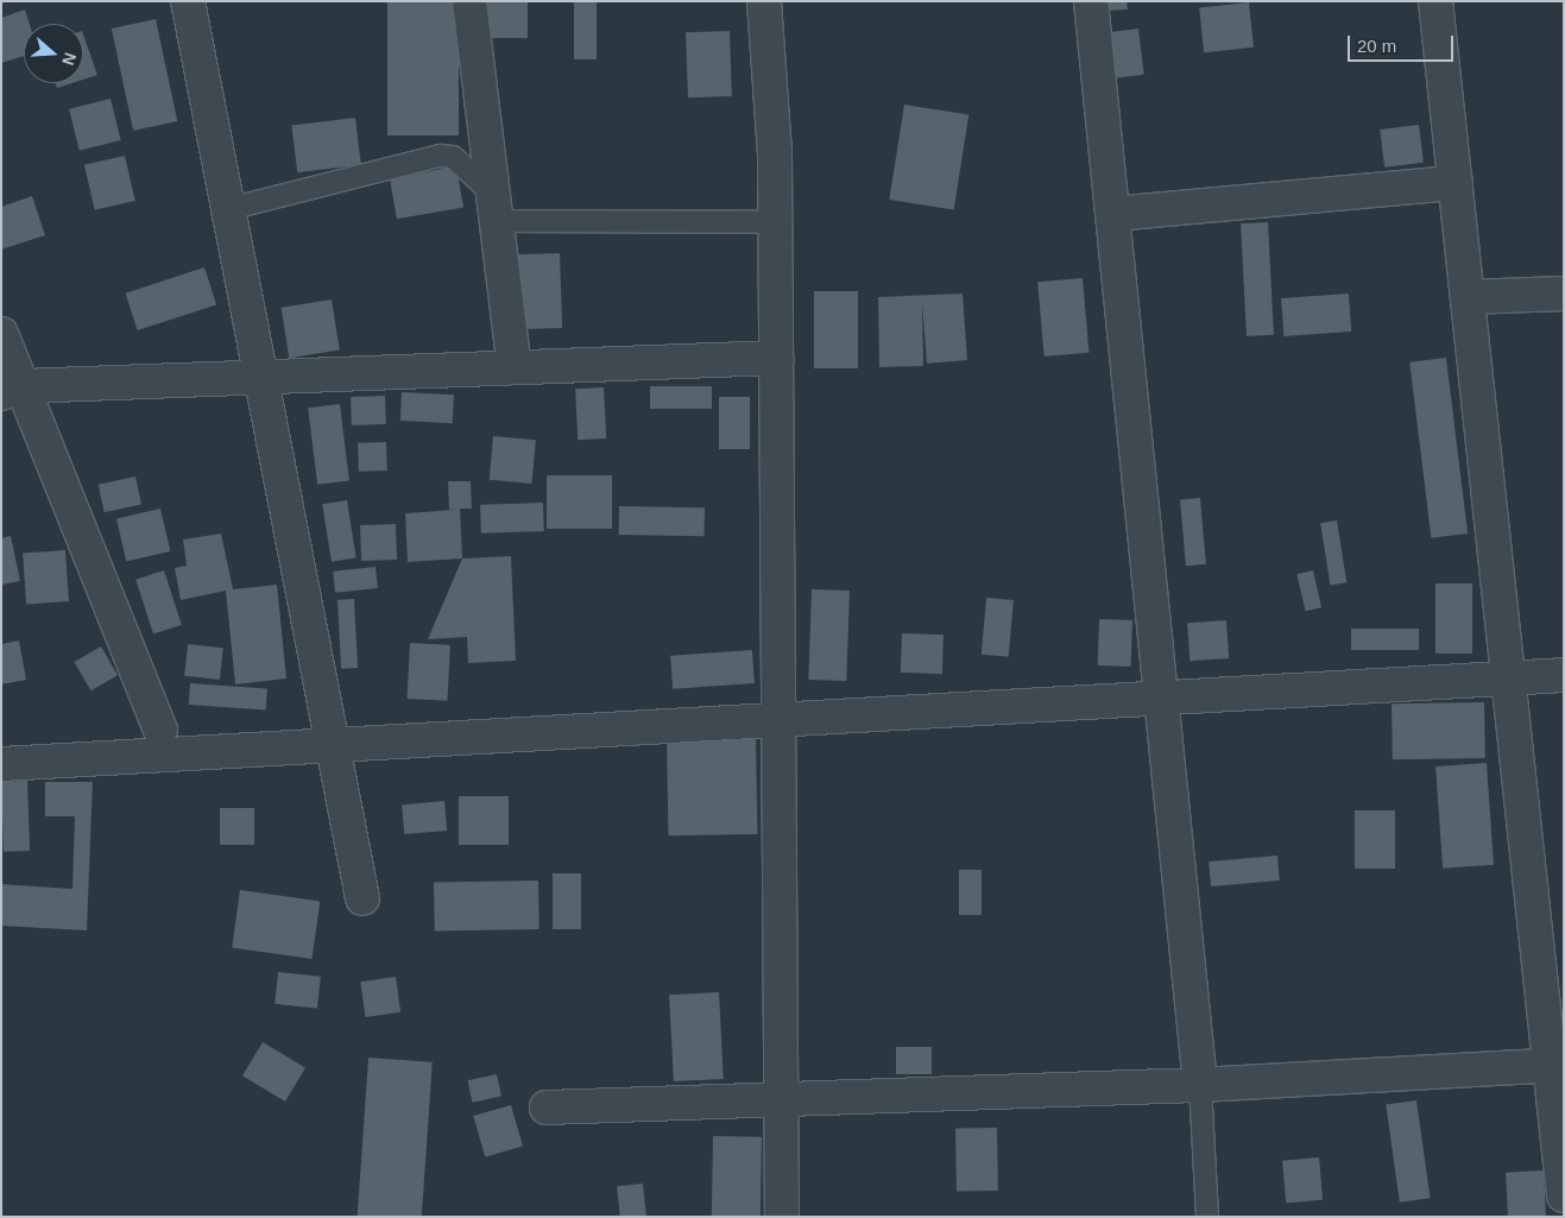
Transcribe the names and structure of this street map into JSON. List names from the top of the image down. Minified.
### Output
{"scale_bar":"20 m","north":"right"}
